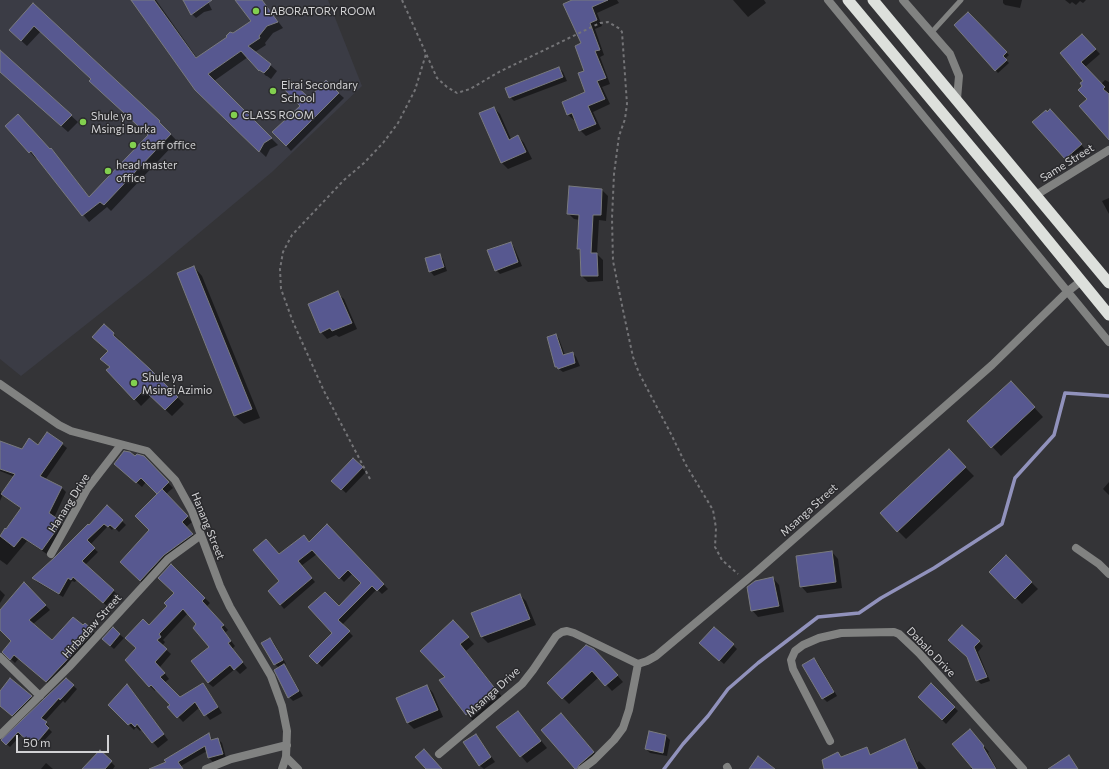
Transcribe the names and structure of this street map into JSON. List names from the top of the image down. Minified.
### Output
{"streets":{"street":["Same Street","Hanang Drive","Msanga Street","Hanang Street","Hirbadaw Street","Dabalo Drive","Msanga Drive"]},"crossings":[["Hanang Drive","Hanang Street"],["Msanga Street","Msanga Drive"],["Hanang Street","Hirbadaw Street"]],"places":["LABORATORY ROOM","Elrai Secondary School","CLASS ROOM","Shule ya Msingi Burka","staff office","head master office","Shule ya Msingi Azimio"],"scale_bar":"50 m"}
